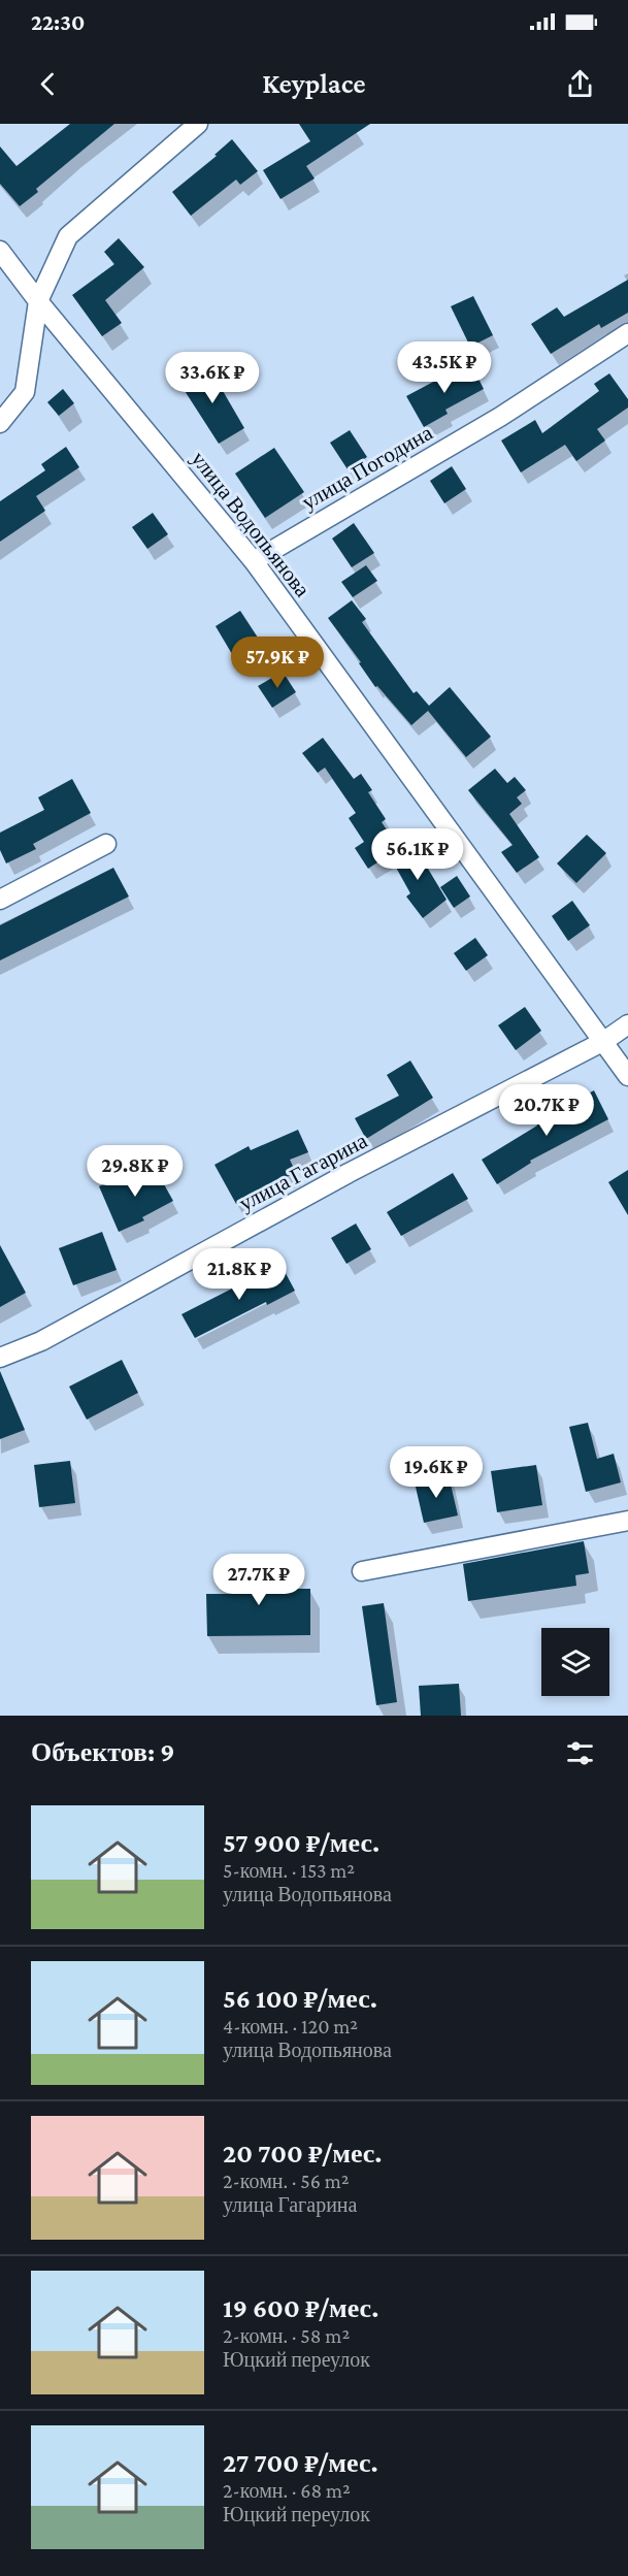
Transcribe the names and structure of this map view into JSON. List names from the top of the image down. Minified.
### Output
{"streets":{"street":["улица Погодина","улица Водопьянова","улица Гагарина"]},"crossings":[["улица Погодина","улица Водопьянова"],["улица Водопьянова","улица Гагарина"]],"page":{"status":"22:30","header":"Keyplace","price":["43.5K ₽","33.6K ₽","57.9K ₽","56.1K ₽","20.7K ₽","29.8K ₽","21.8K ₽","19.6K ₽","27.7K ₽"],"heading":"Объектов: 9","list":[{"name":"57 900 ₽/мес.","note":"5-комн. · 153 m² · улица Водопьянова"},{"name":"56 100 ₽/мес.","note":"4-комн. · 120 m² · улица Водопьянова"},{"name":"20 700 ₽/мес.","note":"2-комн. · 56 m² · улица Гагарина"},{"name":"19 600 ₽/мес.","note":"2-комн. · 58 m² · Юцкий переулок"},{"name":"27 700 ₽/мес.","note":"2-комн. · 68 m² · Юцкий переулок"}]}}
